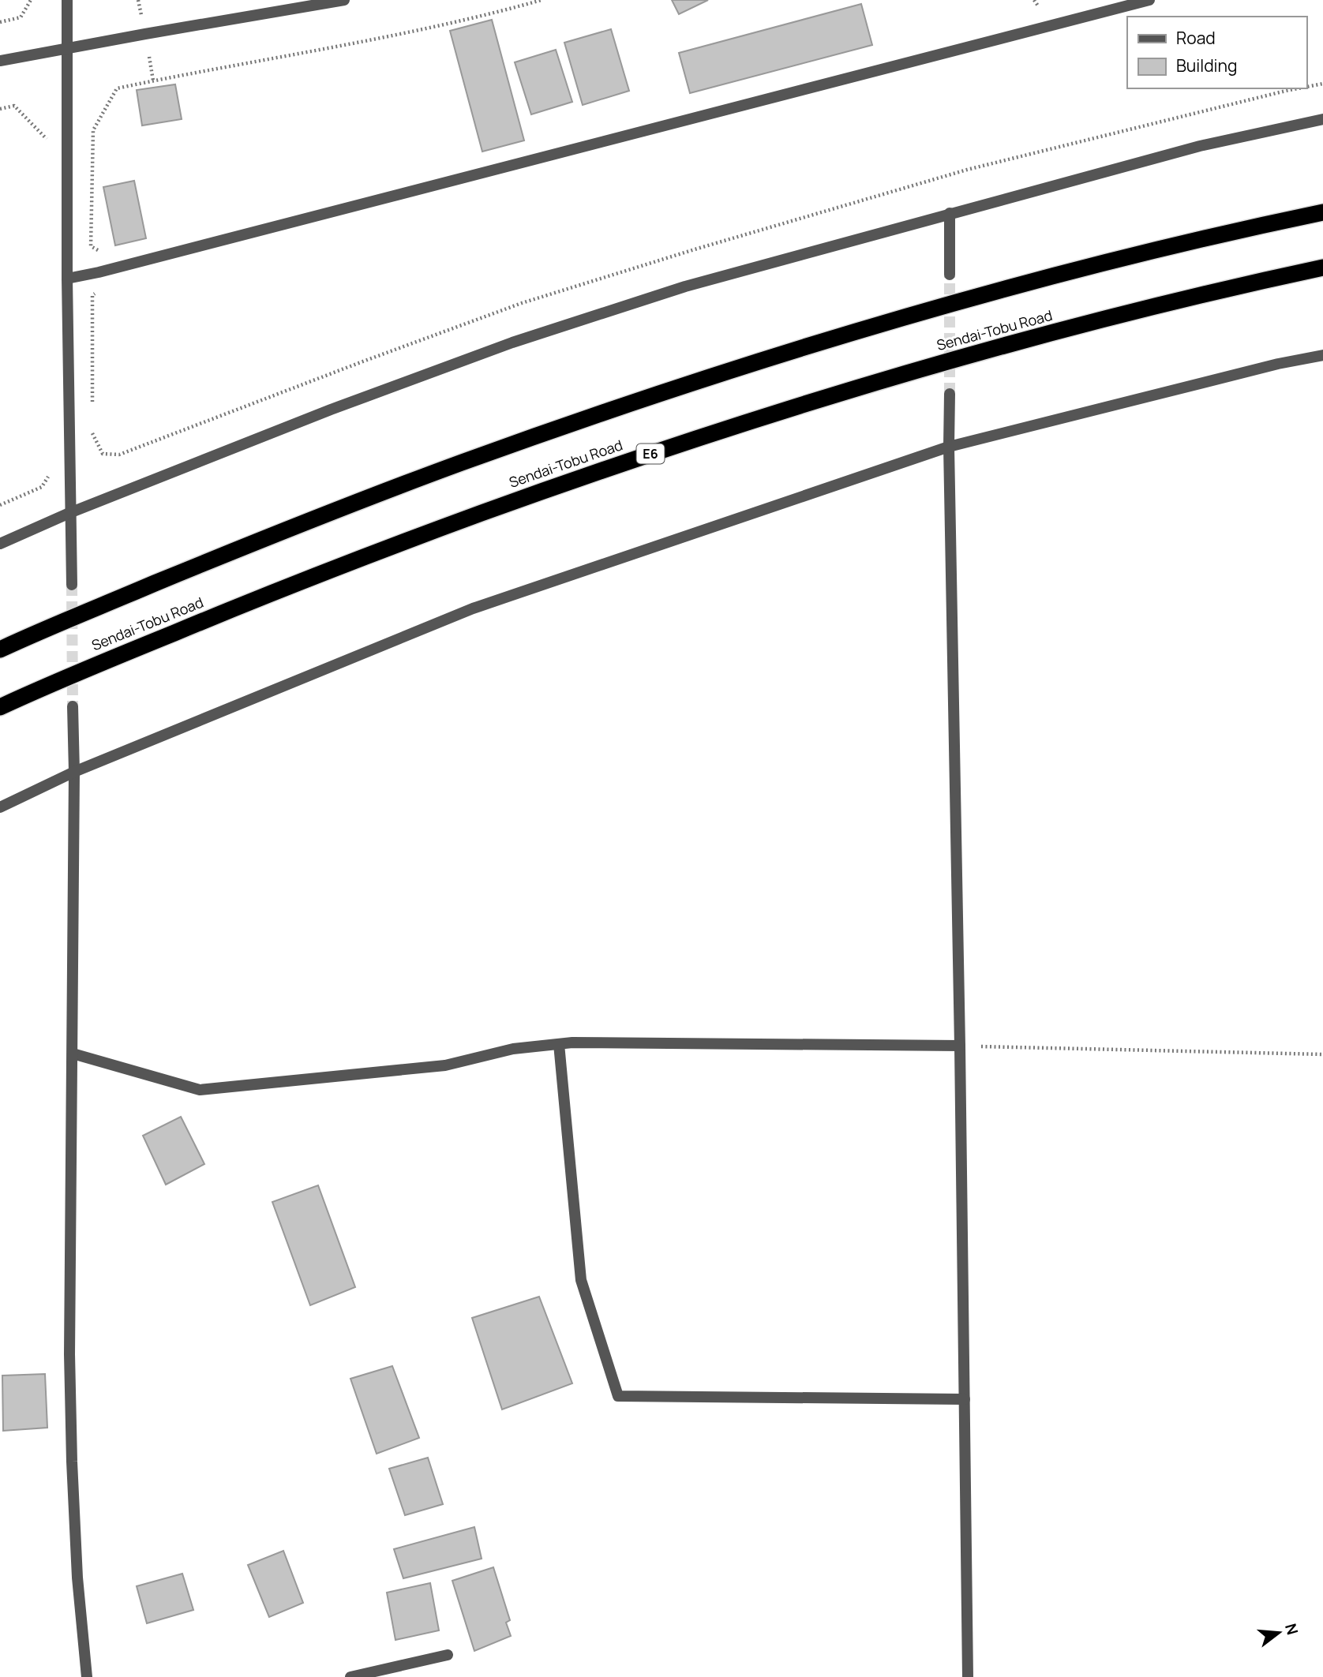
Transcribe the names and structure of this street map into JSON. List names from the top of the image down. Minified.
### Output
{"streets":{"highway":["Sendai-Tobu Road","E6"]},"legend":["Road","Building"],"north":"right"}
